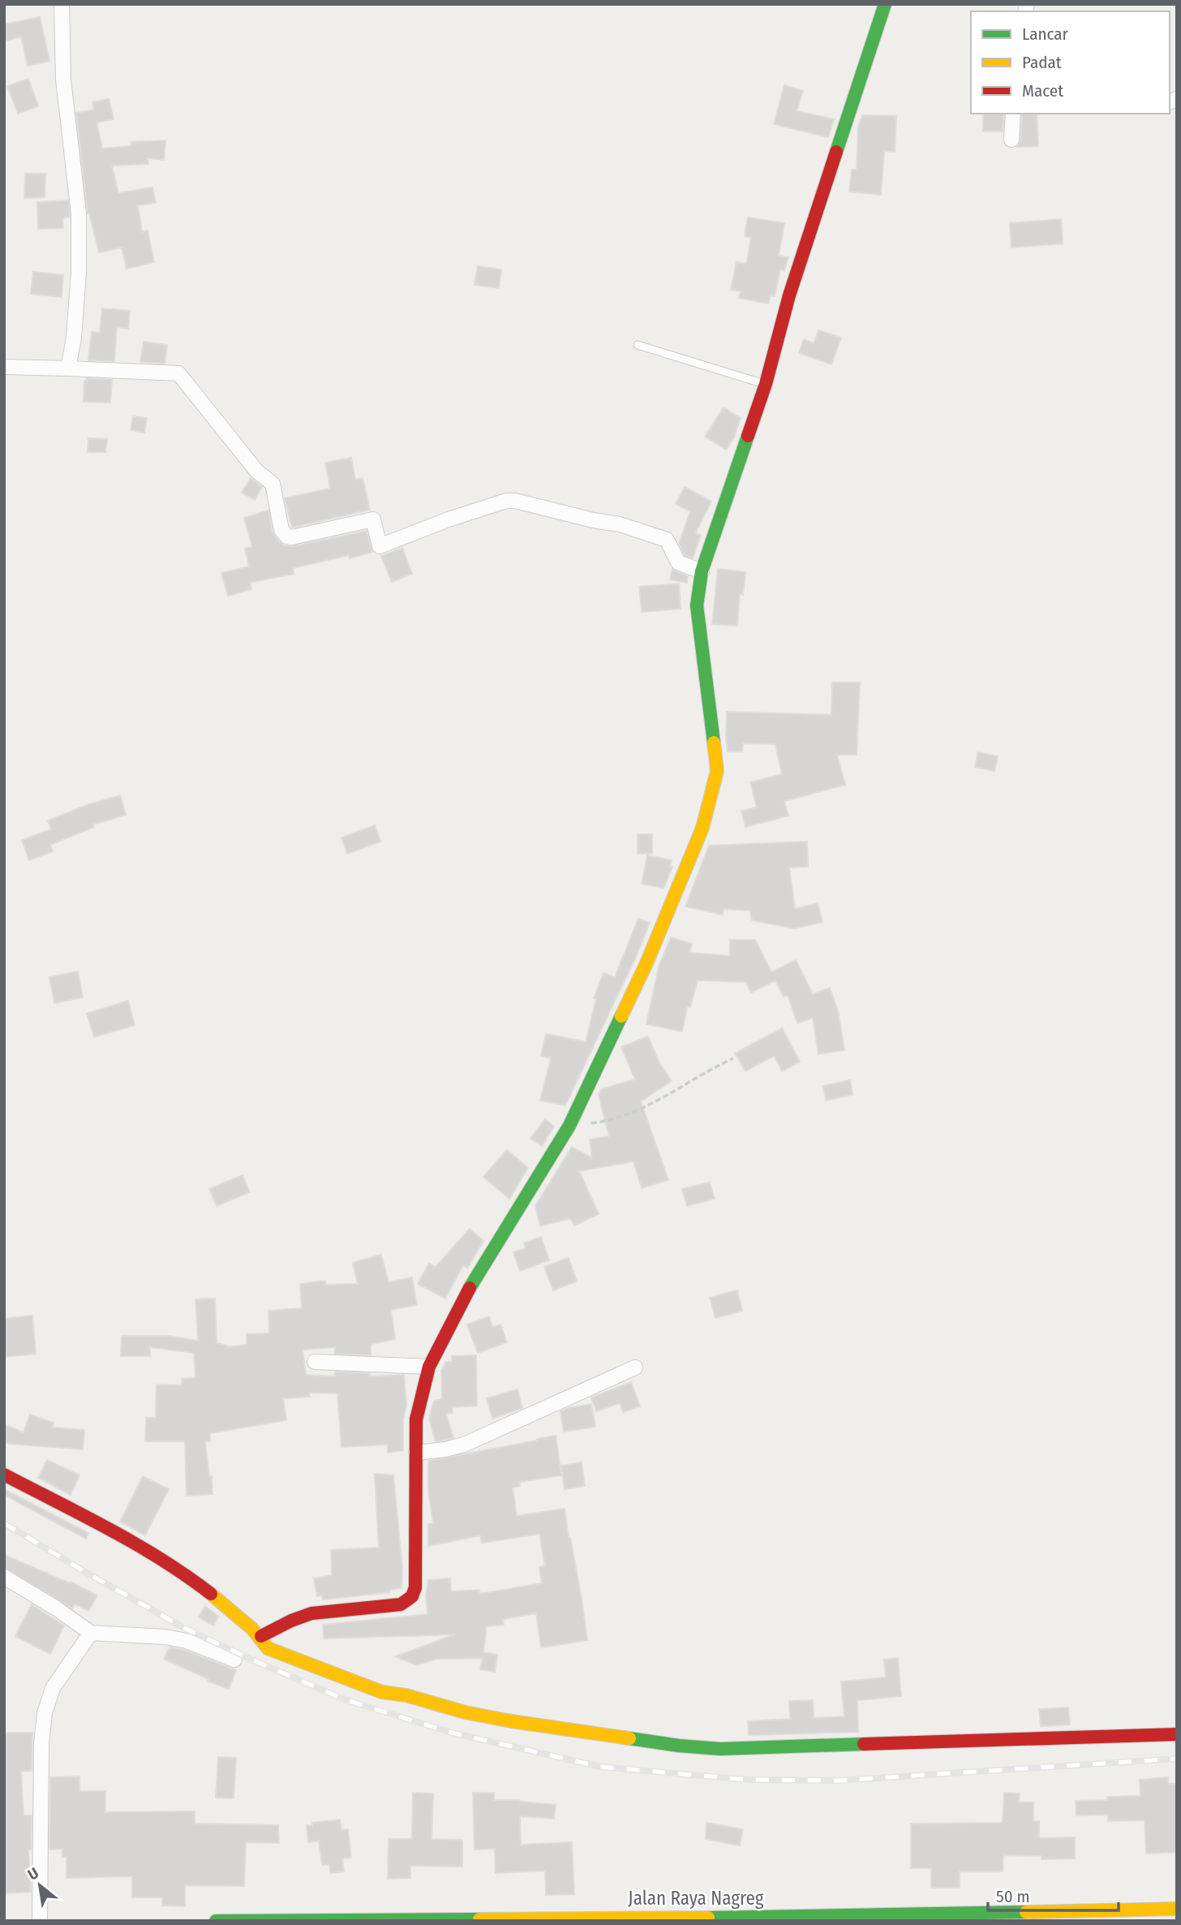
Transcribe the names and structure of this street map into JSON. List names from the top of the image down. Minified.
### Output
{"streets":{"main road":["Jalan Raya Nagreg"]},"legend":["Lancar","Padat","Macet"],"scale_bar":"50 m","north":"top left"}
